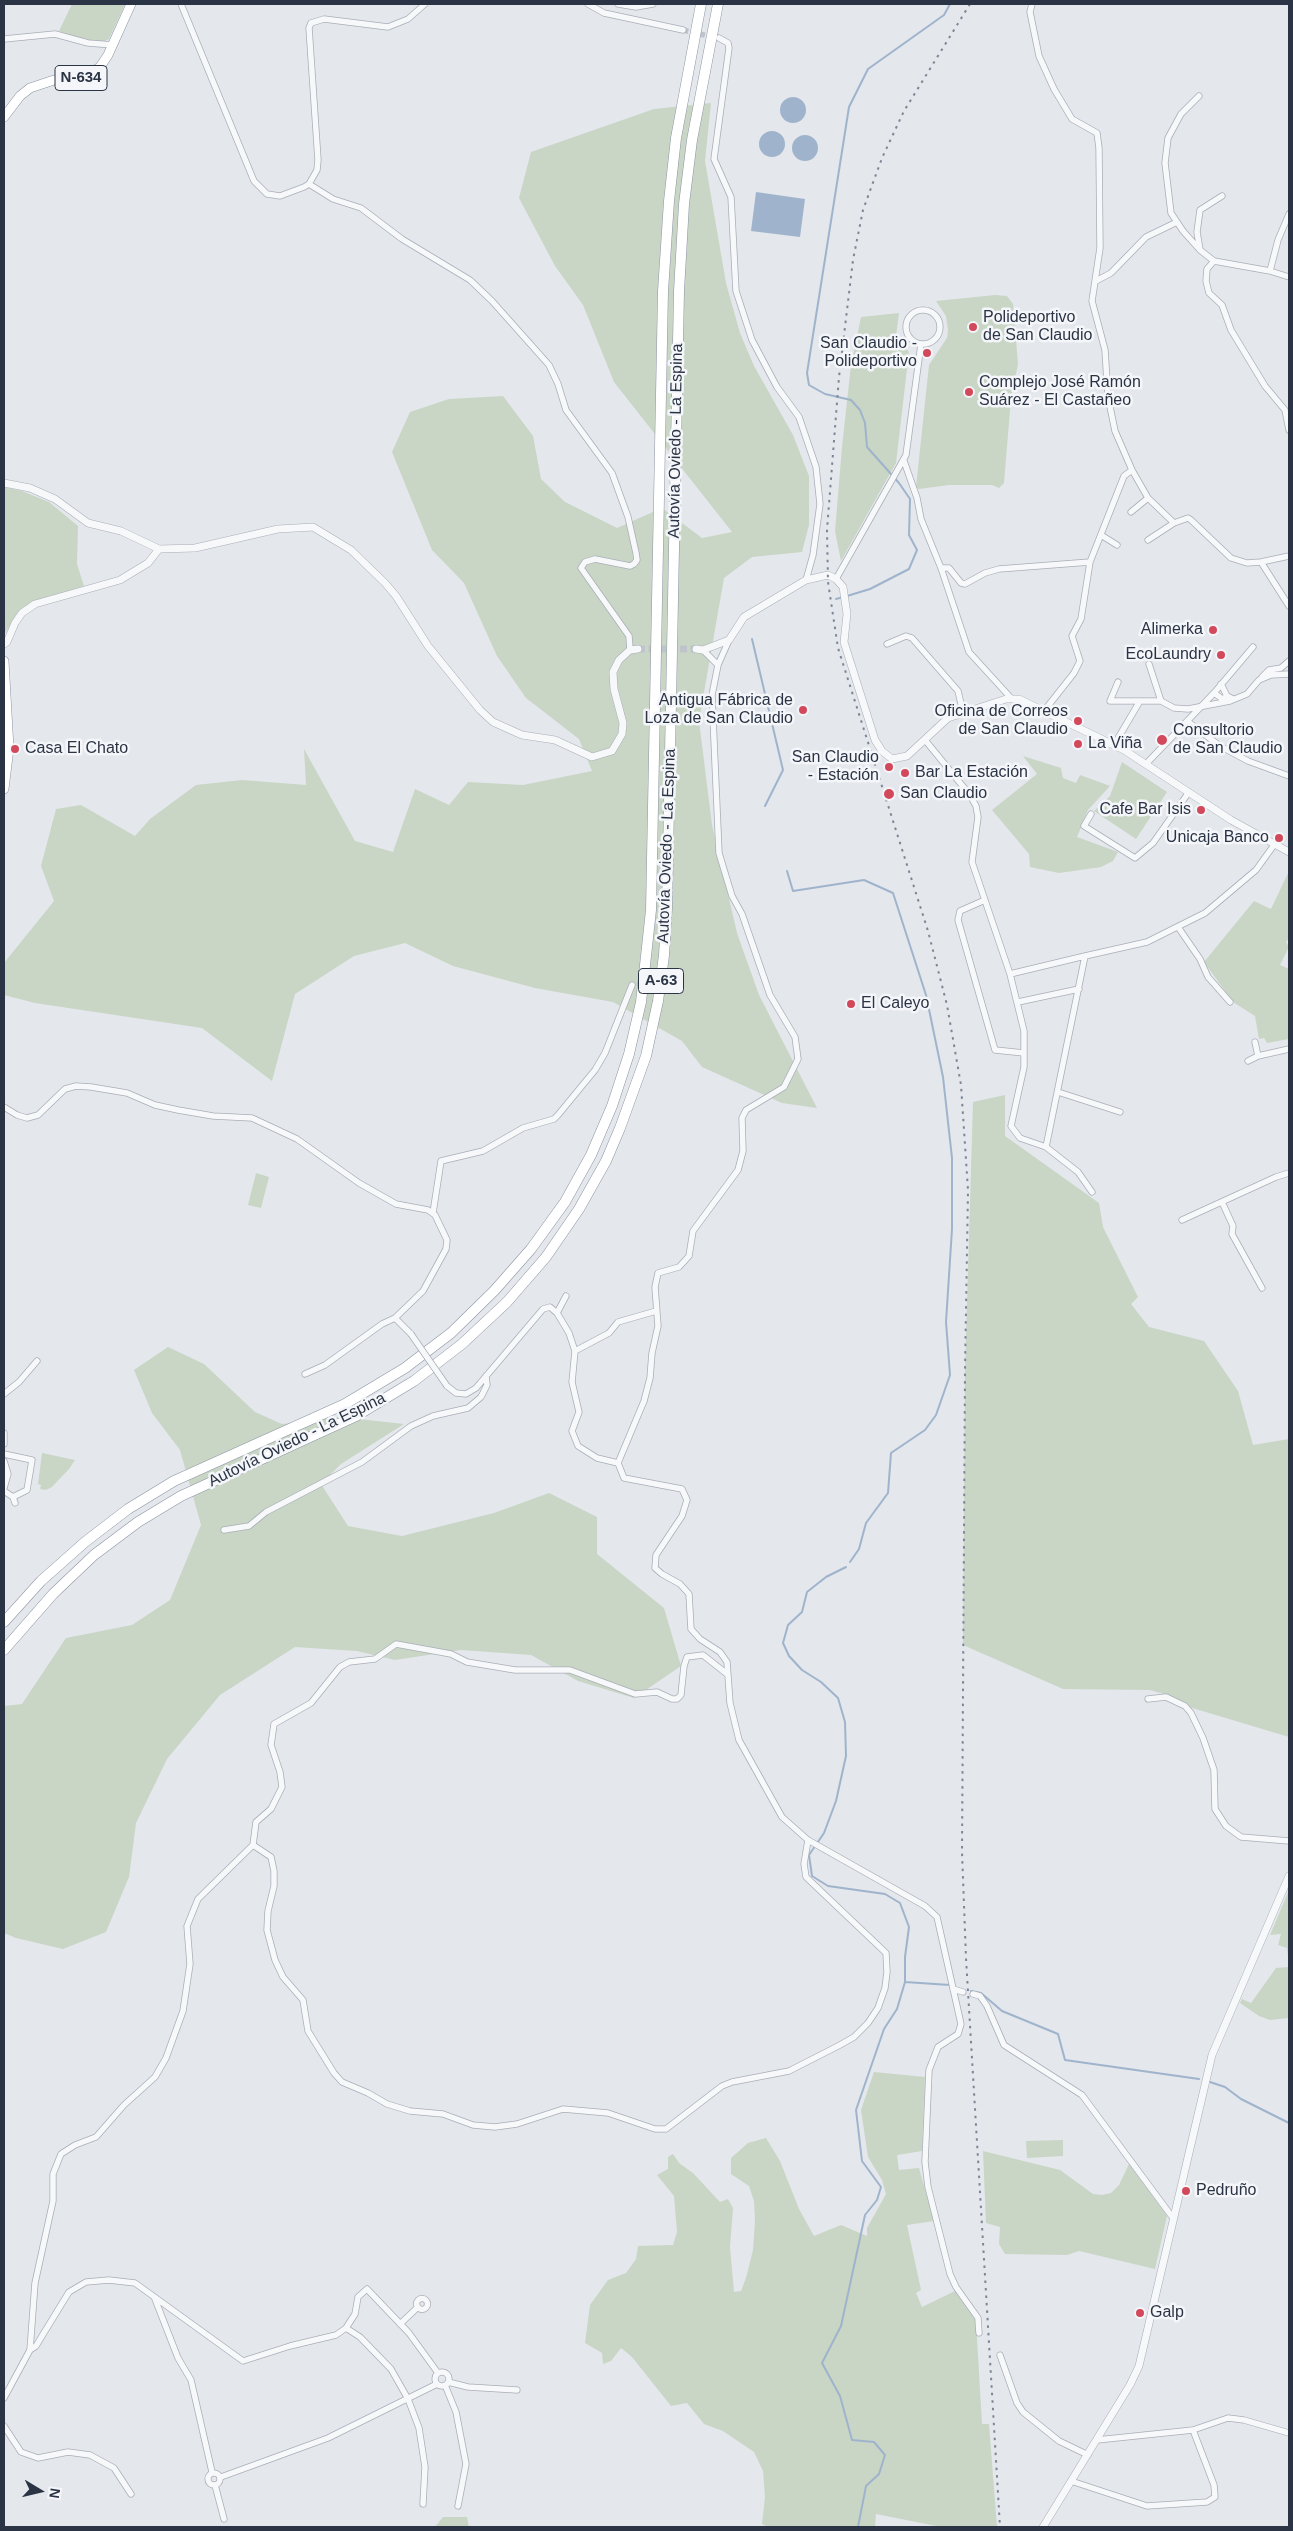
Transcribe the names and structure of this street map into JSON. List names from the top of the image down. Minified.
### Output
{"streets":{"highway":["N-634","Autovía Oviedo - La Espina","A-63"]},"places":["Polideportivo de San Claudio","San Claudio - Polideportivo","Complejo José Ramón Suárez - El Castañeo","Alimerka","EcoLaundry","Antigua Fábrica de Loza de San Claudio","Oficina de Correos de San Claudio","Consultorio de San Claudio","La Viña","Casa El Chato","San Claudio - Estación","Bar La Estación","San Claudio","Cafe Bar Isis","Unicaja Banco","El Caleyo","Pedruño","Galp"],"north":"right"}
